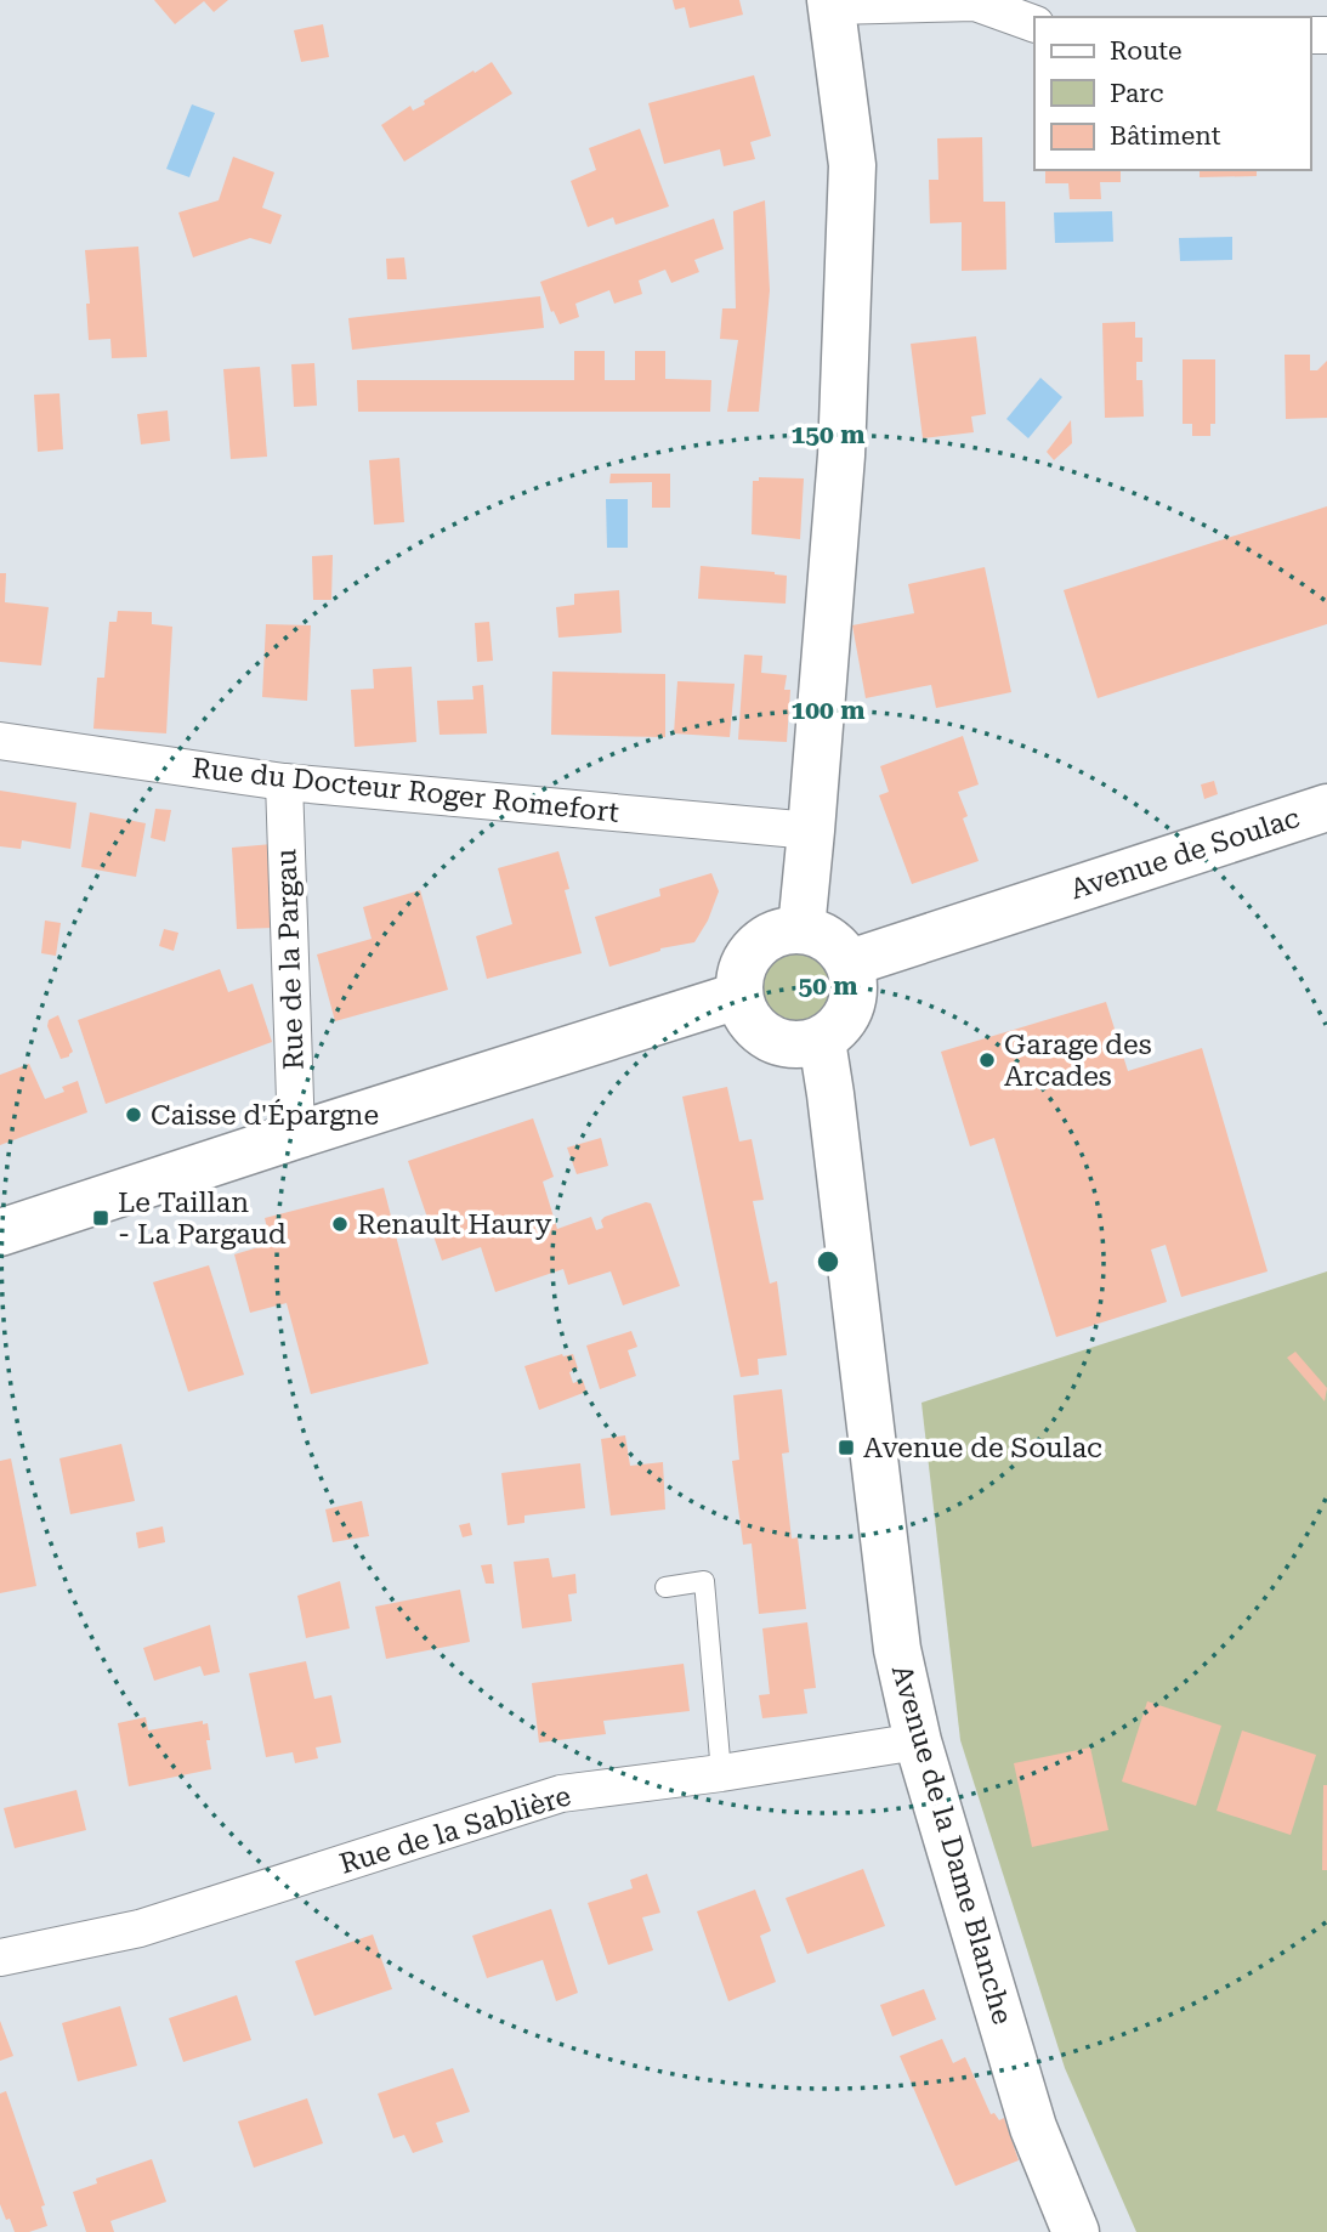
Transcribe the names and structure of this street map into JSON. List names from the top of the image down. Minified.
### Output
{"streets":{"main road":["Avenue de Soulac","Avenue de la Dame Blanche"],"street":["Rue du Docteur Roger Romefort","Rue de la Pargau","Rue de la Sablière"]},"crossings":[["Rue du Docteur Roger Romefort","Rue de la Pargau"],["Avenue de Soulac","Avenue de la Dame Blanche"],["Rue de la Sablière","Avenue de la Dame Blanche"]],"places":{"other":["Garage des Arcades","Caisse d'Épargne","Renault Haury"],"transit":["Le Taillan - La Pargaud","Avenue de Soulac"]},"legend":["Route","Parc","Bâtiment"],"rings":["150 m","100 m","50 m"]}
